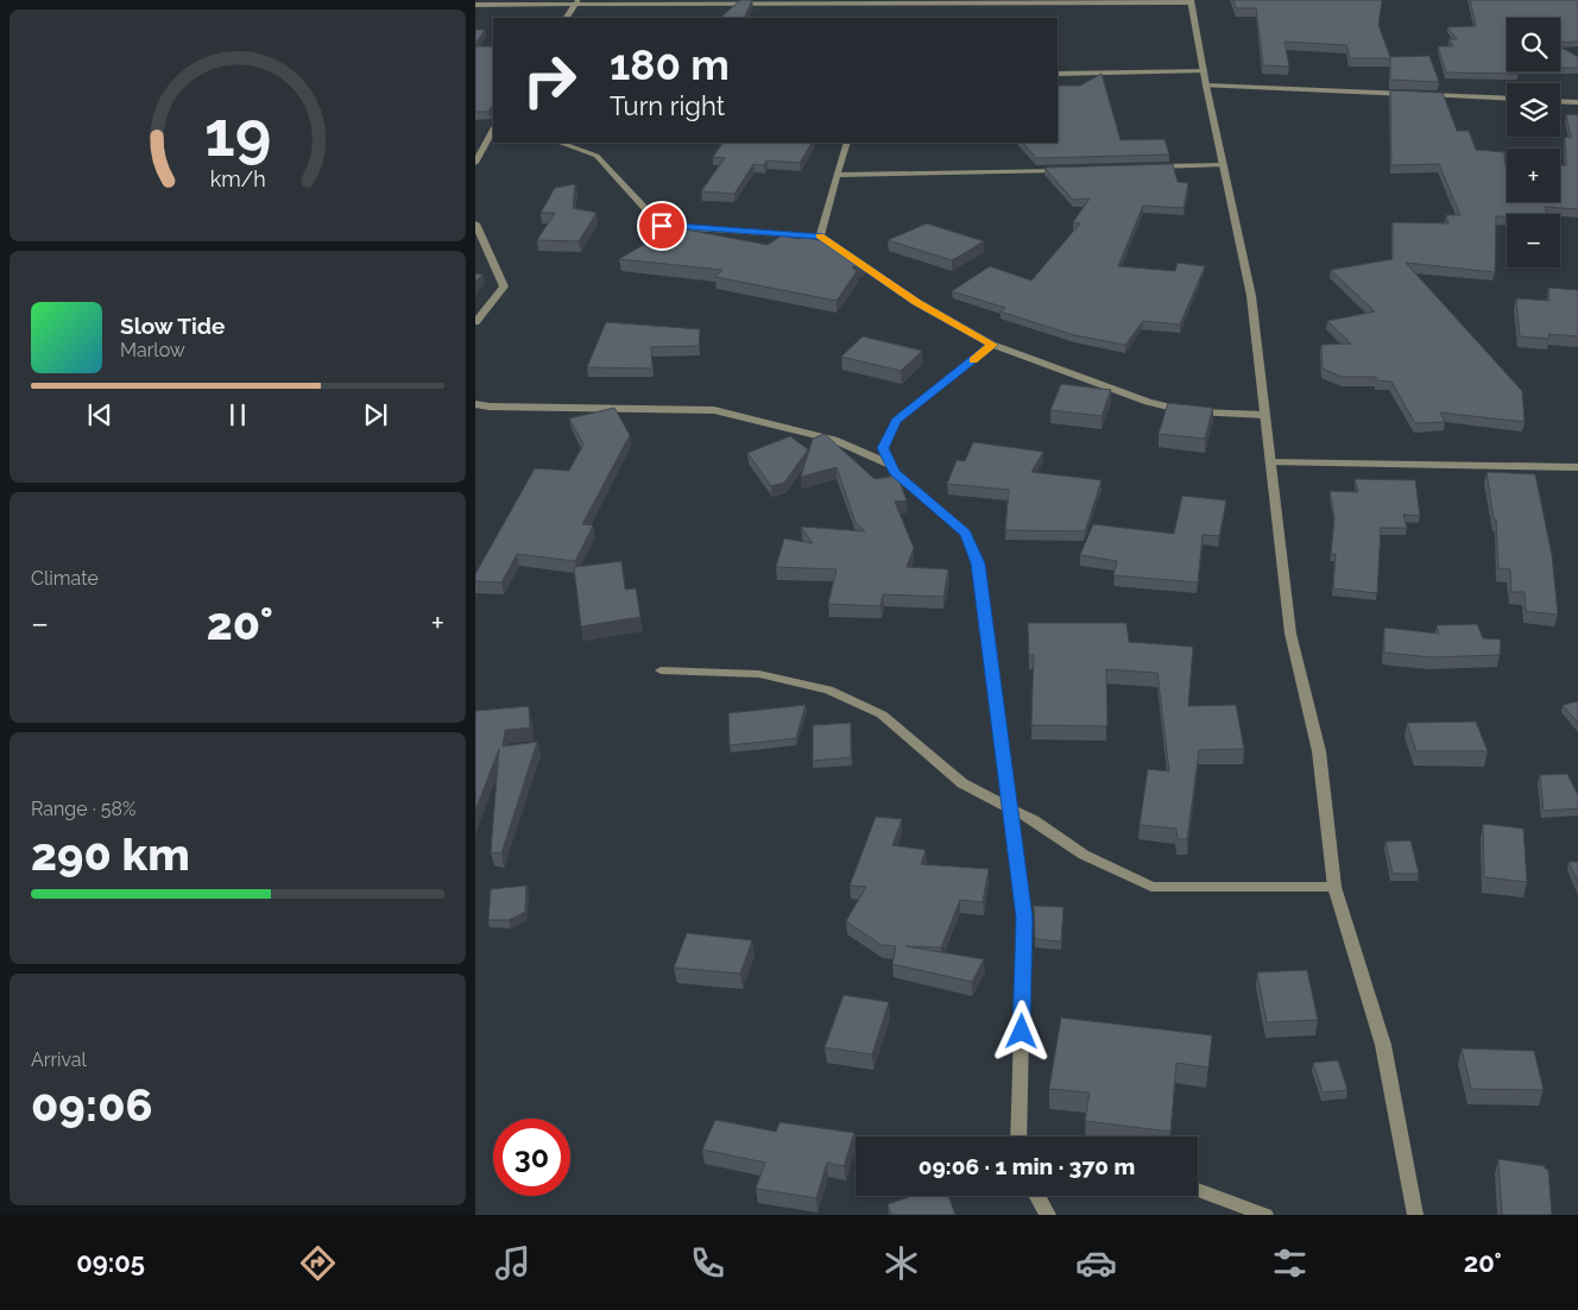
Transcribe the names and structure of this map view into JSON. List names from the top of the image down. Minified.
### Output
{"page":{"map_buttons":["+","−"],"turn":["180 m","Turn right"],"song":["Slow Tide","Marlow"],"tile":["Climate",["Range · 58%","290 km"],["Arrival","09:06"]],"heat":["−","20°","+"],"limit":"30","trip":"09:06 · 1 min · 370 m","tabs":["09:05","20°"],"gauge":["19","km/h"]}}
